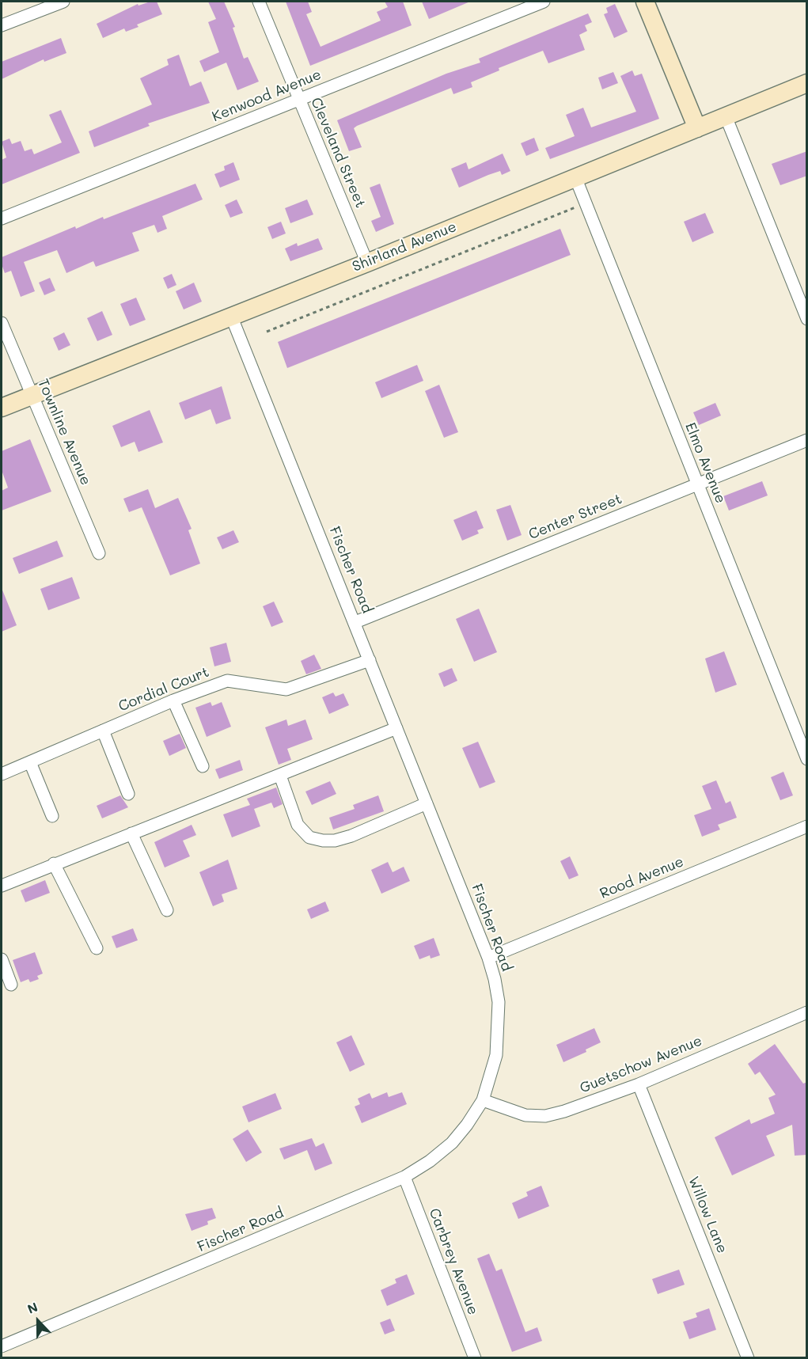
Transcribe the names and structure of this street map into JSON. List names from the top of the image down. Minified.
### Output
{"streets":{"street":["Kenwood Avenue","Cleveland Street","Shirland Avenue","Townline Avenue","Elmo Avenue","Center Street","Fischer Road","Cordial Court","Rood Avenue","Guetschow Avenue","Willow Lane","Carbrey Avenue"]},"crossings":[["Kenwood Avenue","Cleveland Street"],["Cleveland Street","Shirland Avenue"],["Shirland Avenue","Townline Avenue"],["Shirland Avenue","Elmo Avenue"],["Shirland Avenue","Fischer Road"],["Elmo Avenue","Center Street"],["Center Street","Fischer Road"],["Fischer Road","Cordial Court"],["Fischer Road","Rood Avenue"],["Fischer Road","Guetschow Avenue"],["Fischer Road","Carbrey Avenue"],["Guetschow Avenue","Willow Lane"]],"north":"top"}
